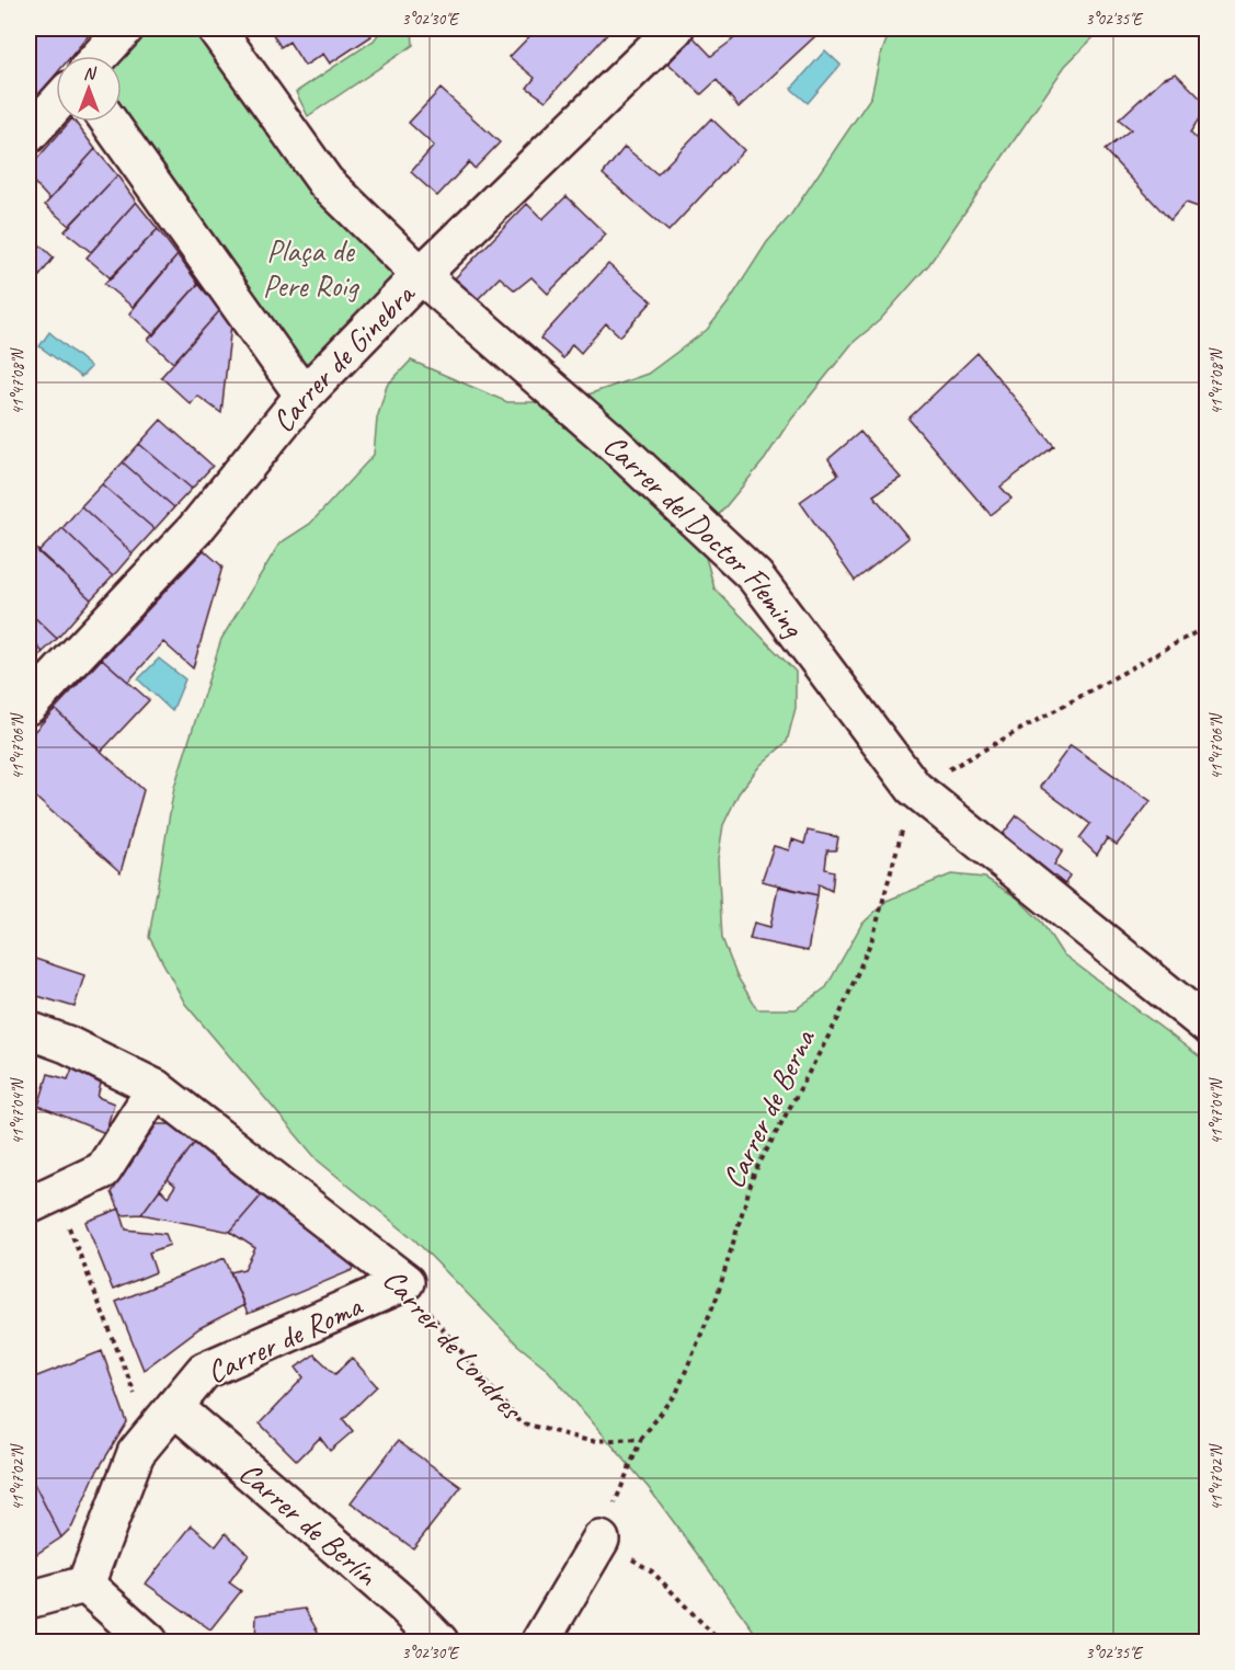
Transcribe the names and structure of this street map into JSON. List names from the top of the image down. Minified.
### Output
{"streets":{"street":["Carrer de Ginebra","Carrer del Doctor Fleming","Carrer de Roma","Carrer de Londres","Carrer de Berlín"],"path":["Carrer de Berna"]},"crossings":[["Carrer de Ginebra","Carrer del Doctor Fleming"],["Carrer del Doctor Fleming","Carrer de Berna"],["Carrer de Berna","Carrer de Londres"],["Carrer de Roma","Carrer de Londres"],["Carrer de Roma","Carrer de Berlín"]],"parks":["Plaça de Pere Roig"],"north":"top","coordinates":["3°02'30\"E","3°02'35\"E","41°47'08\"N","41°47'06\"N","41°47'04\"N","41°47'02\"N"]}
